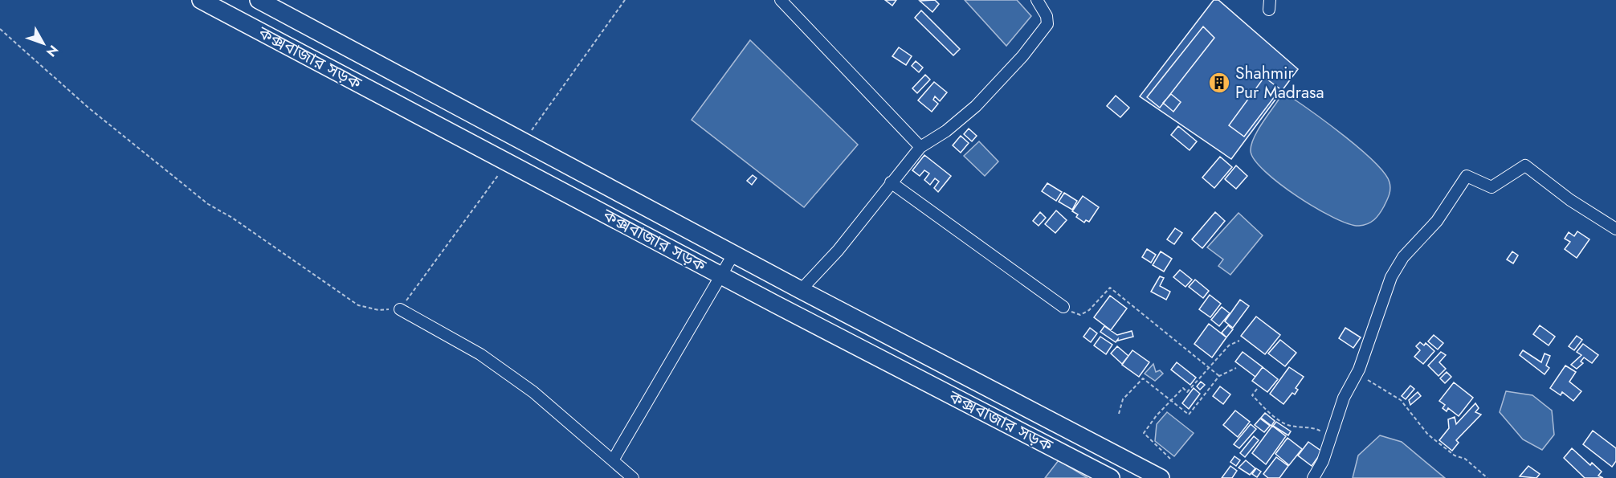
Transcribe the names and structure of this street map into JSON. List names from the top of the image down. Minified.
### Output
{"streets":{"highway":["কক্সবাজার সড়ক"]},"places":{"building":["Shahmir Pur Madrasa"]},"north":"bottom right"}
